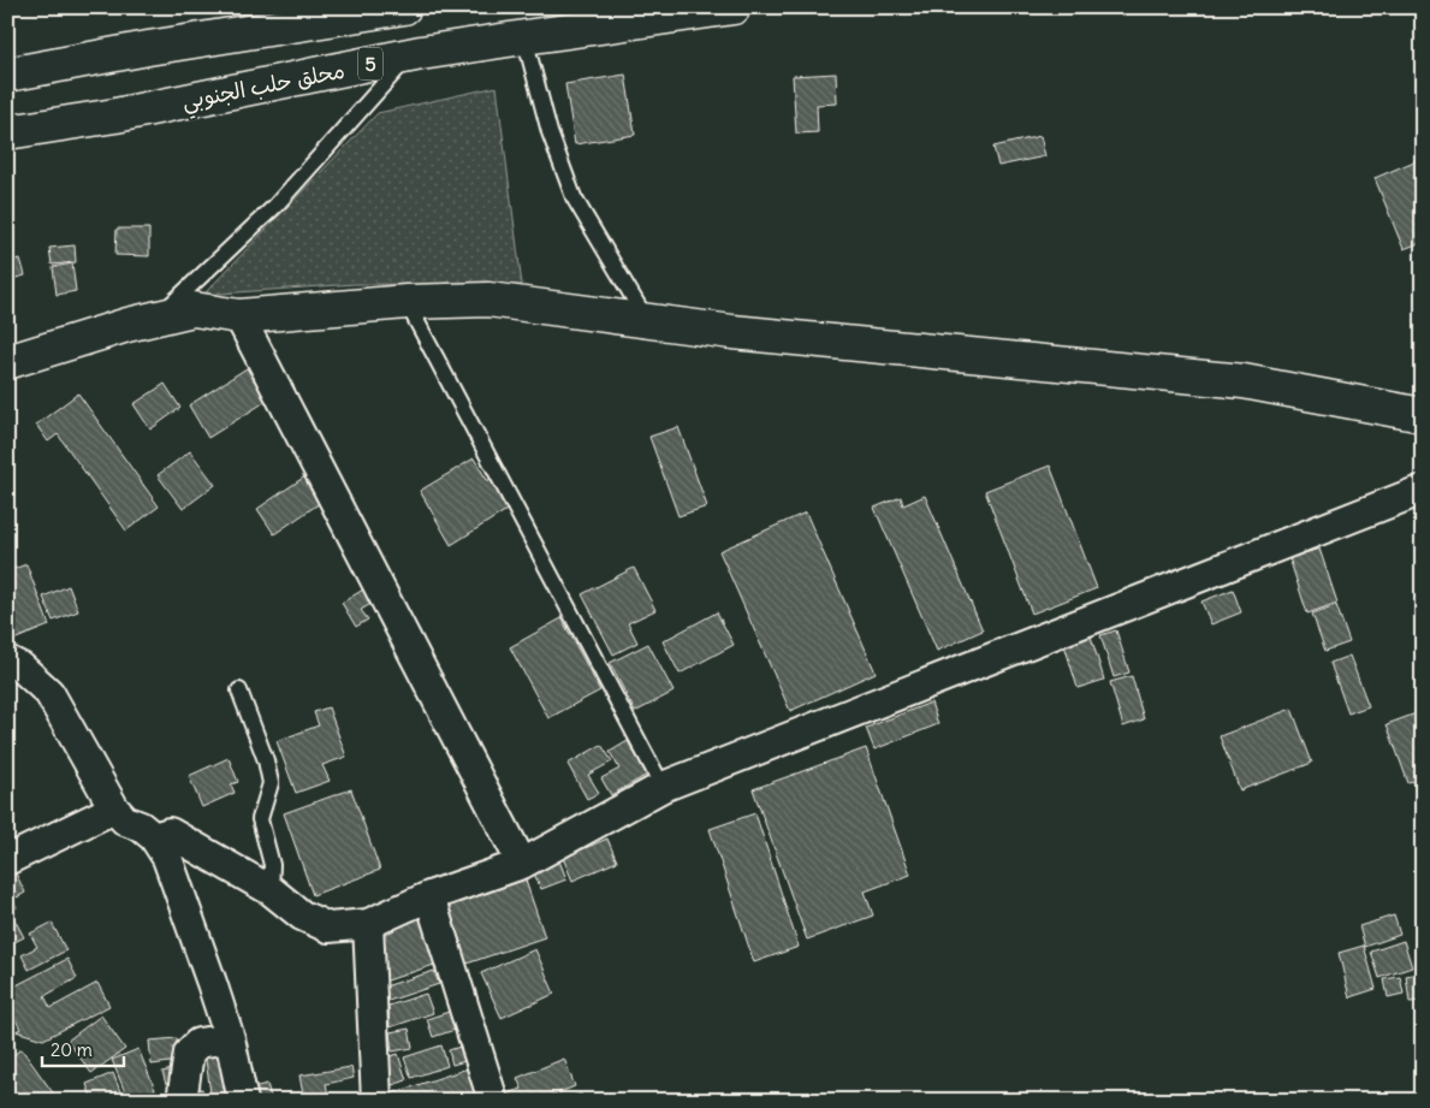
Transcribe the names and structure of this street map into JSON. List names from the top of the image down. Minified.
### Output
{"streets":{"main road":["5","محلق حلب الجنوبي"]},"scale_bar":"20 m"}
